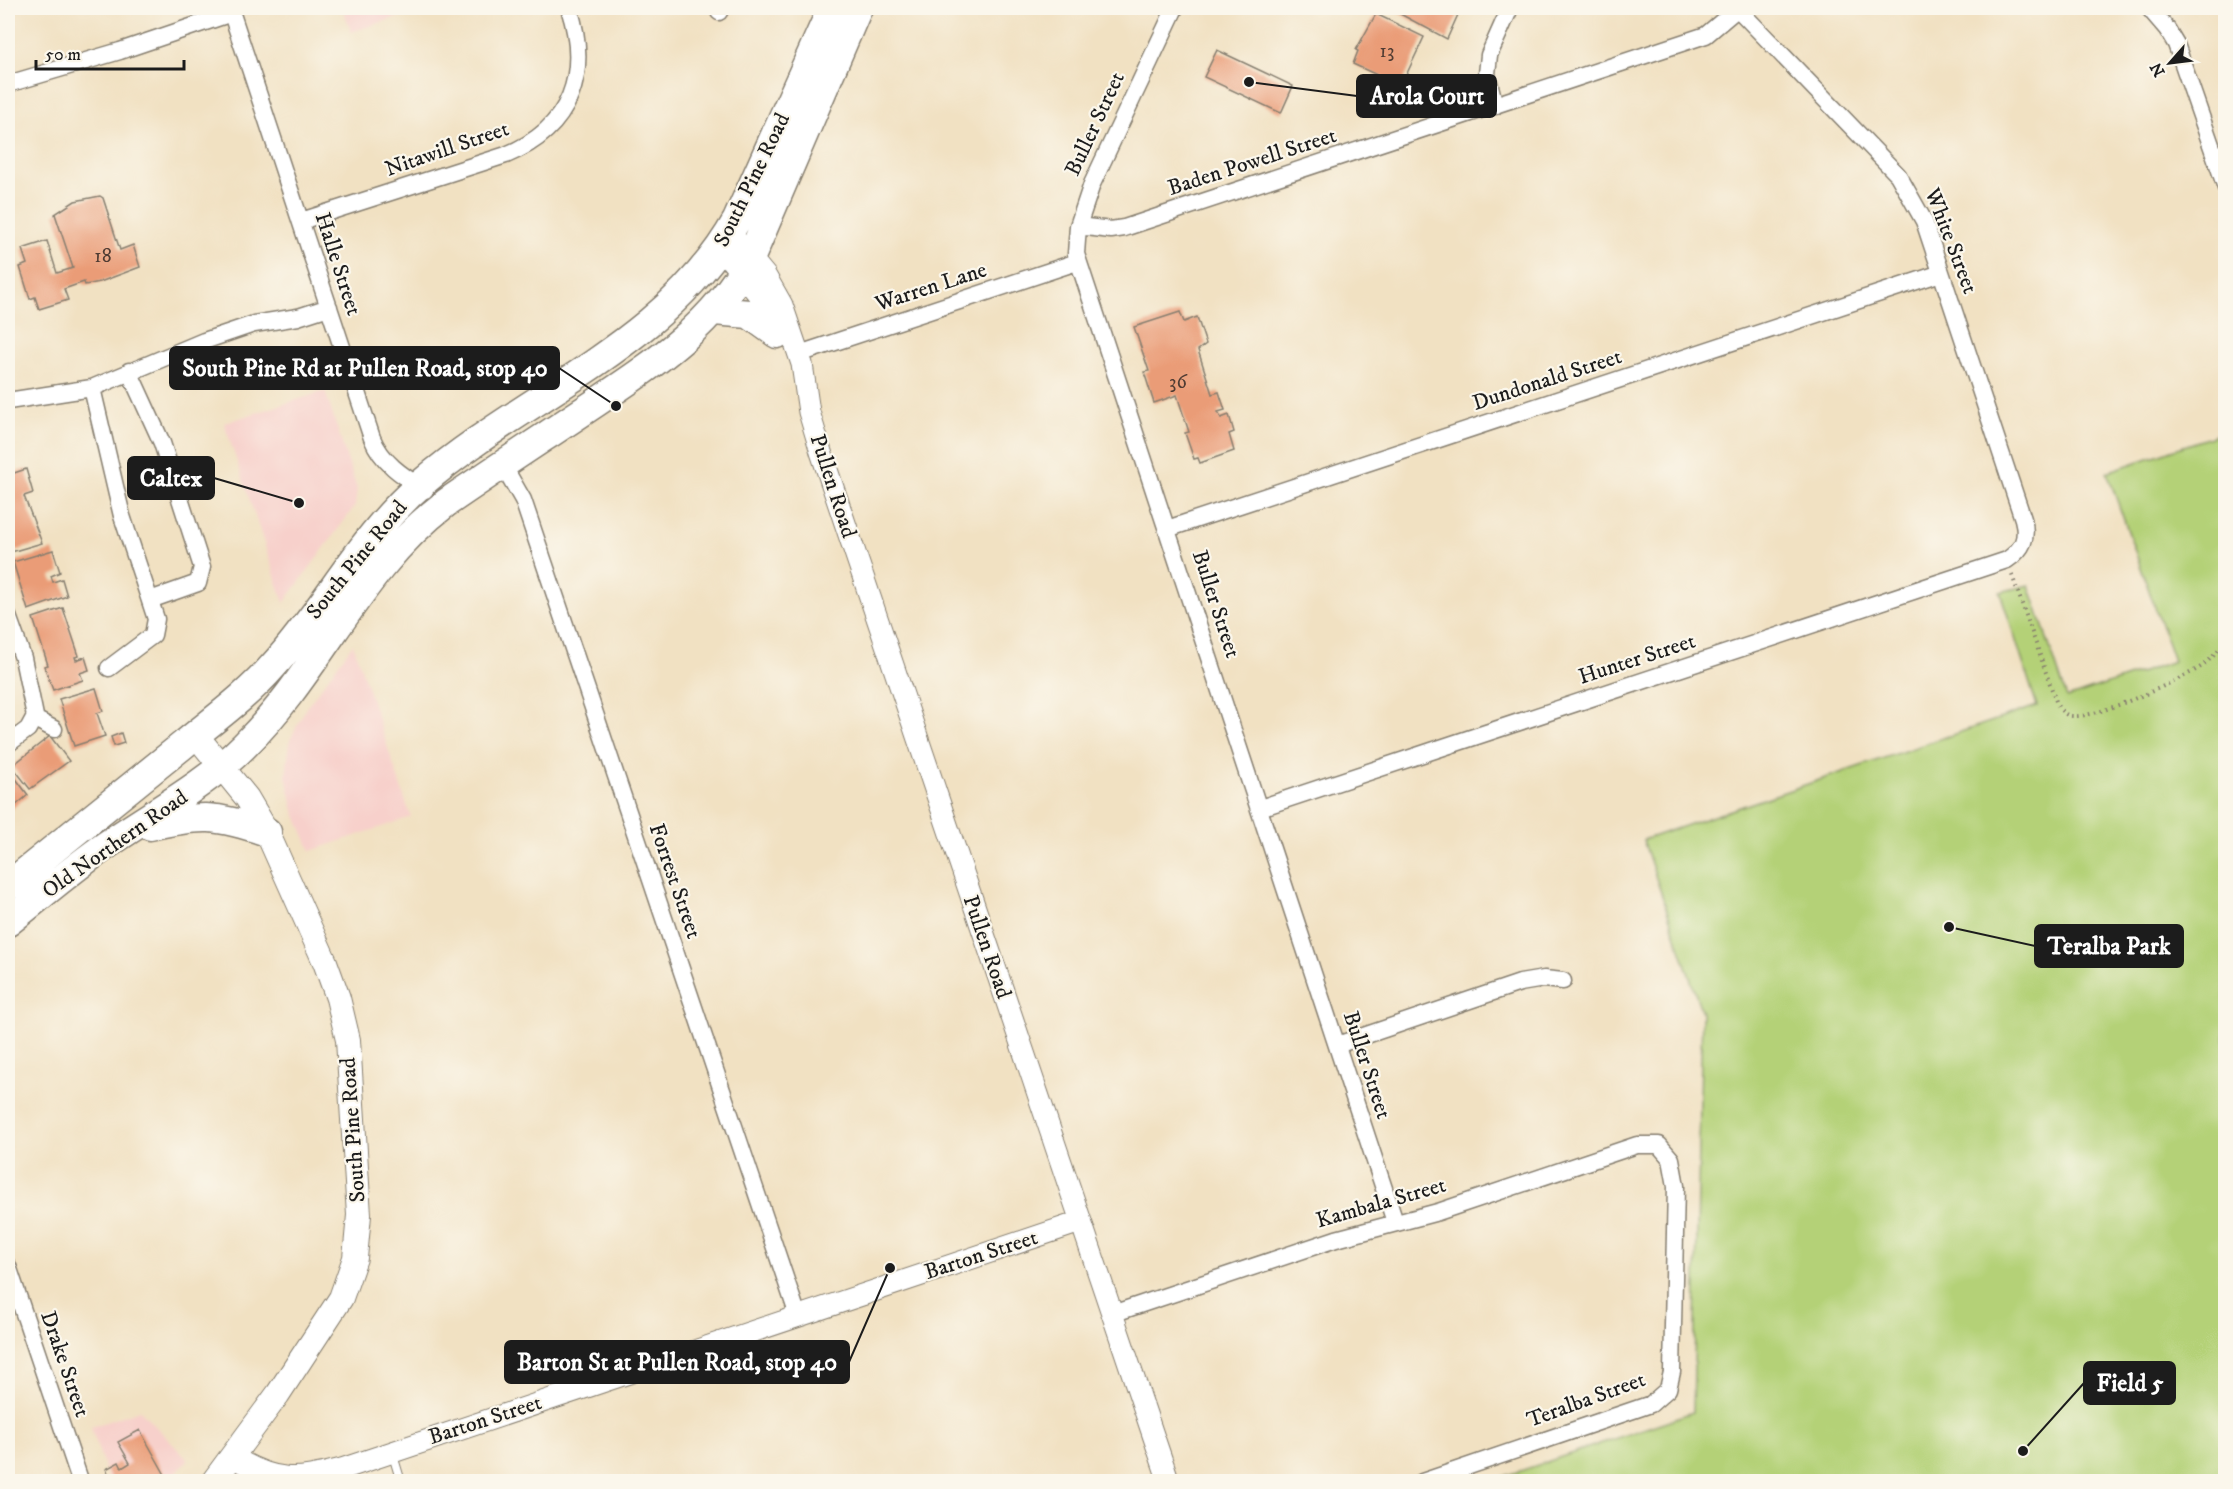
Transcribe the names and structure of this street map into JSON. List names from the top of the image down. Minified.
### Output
{"streets":{"highway":["South Pine Road","Old Northern Road"],"street":["Buller Street","Nitawill Street","Baden Powell Street","White Street","Halle Street","Warren Lane","Dundonald Street","Pullen Road","Hunter Street","Forrest Street","Kambala Street","Barton Street","Drake Street","Teralba Street"]},"crossings":[["Buller Street","Baden Powell Street"],["Buller Street","Warren Lane"],["Buller Street","Dundonald Street"],["Buller Street","Hunter Street"],["Buller Street","Kambala Street"],["Nitawill Street","Halle Street"],["Baden Powell Street","White Street"],["South Pine Road","Halle Street"],["South Pine Road","Pullen Road"],["South Pine Road","Old Northern Road"],["South Pine Road","Forrest Street"],["South Pine Road","Barton Street"],["White Street","Dundonald Street"],["White Street","Hunter Street"],["Warren Lane","Pullen Road"],["Pullen Road","Kambala Street"],["Pullen Road","Barton Street"],["Forrest Street","Barton Street"],["Kambala Street","Teralba Street"]],"places":["Arola Court","South Pine Rd at Pullen Road, stop 40","Caltex","Teralba Park","Barton St at Pullen Road, stop 40","Field 5"],"house_numbers":["13","18","36"],"scale_bar":"50 m","north":"bottom left"}
